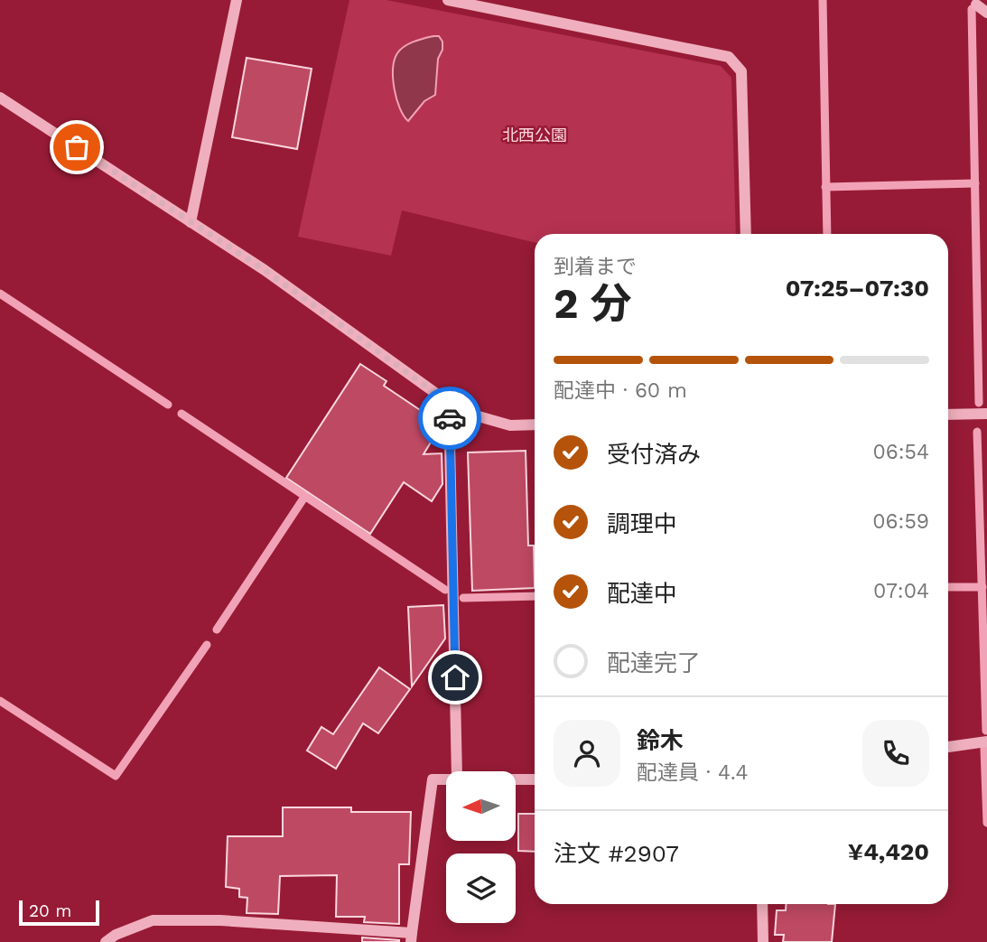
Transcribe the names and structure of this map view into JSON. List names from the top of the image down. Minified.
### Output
{"parks":["北西公園"],"scale_bar":"20 m","north":"left","page":{"heading":["2 分","到着まで","07:25–07:30"],"panel":["鈴木","配達員 · 4.4","注文 #2907","¥4,420"],"bar":"配達中 · 60 m","list":[["受付済み","06:54"],["調理中","06:59"],["配達中","07:04"],"配達完了"],"scale":"20 m"}}
